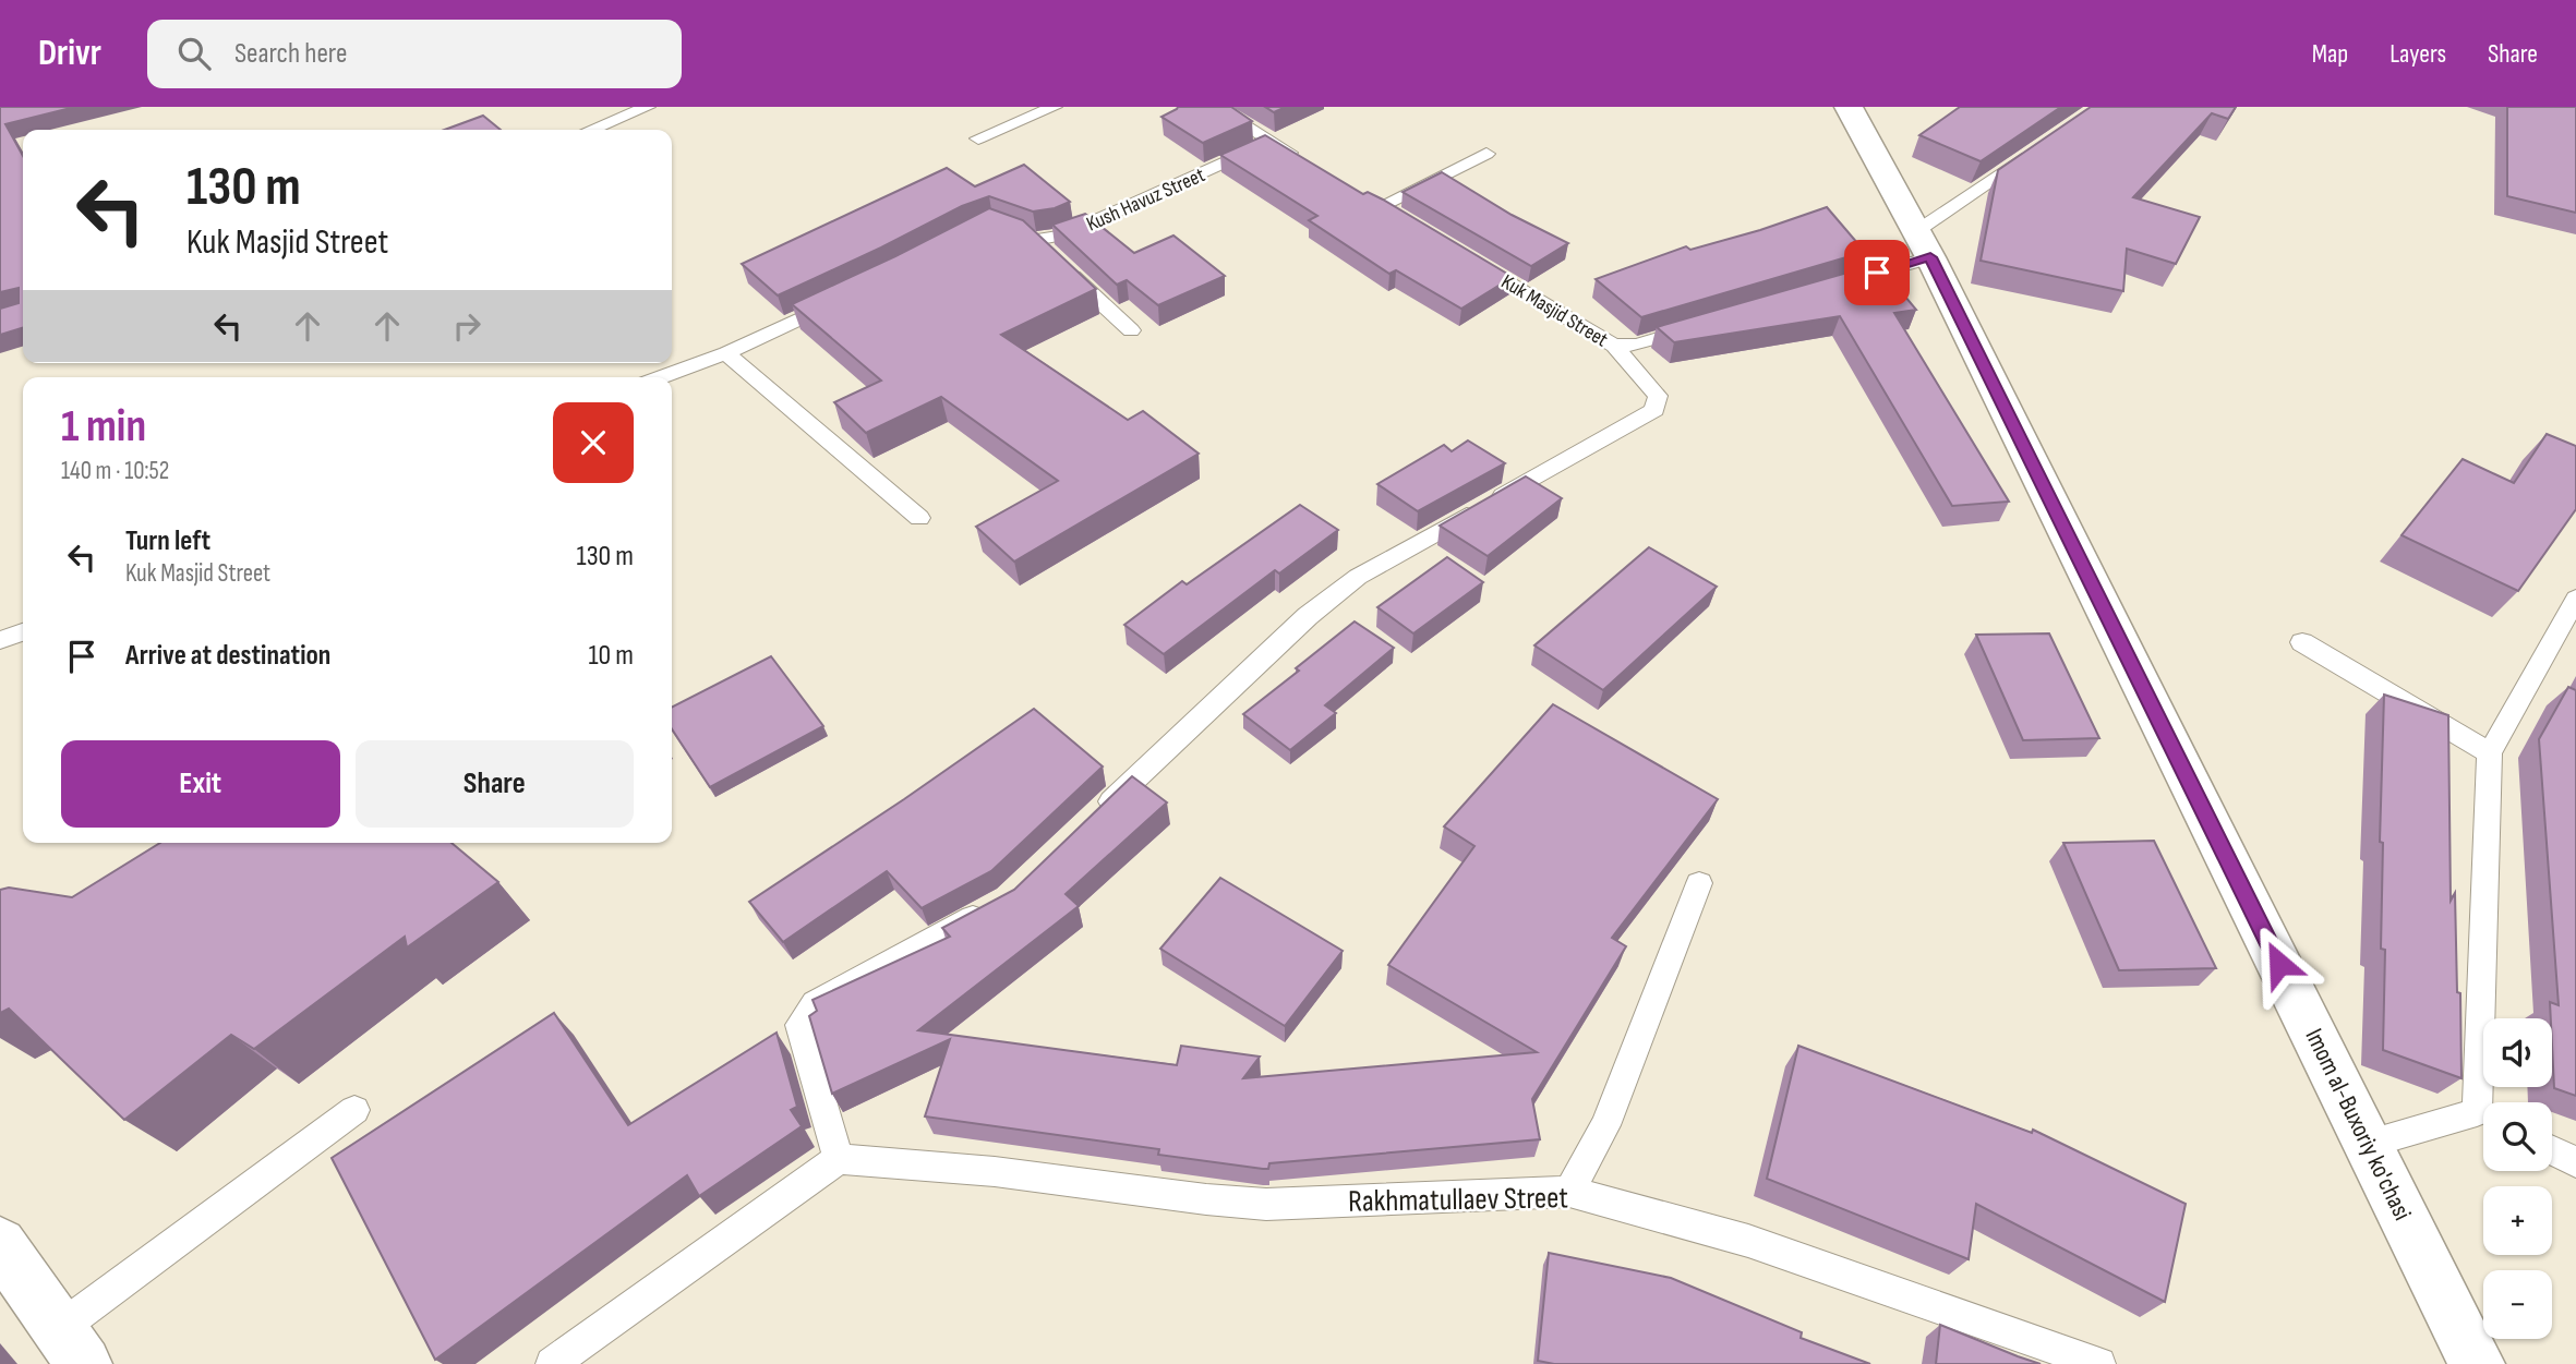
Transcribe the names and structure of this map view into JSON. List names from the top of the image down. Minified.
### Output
{"streets":{"main road":["Imom al-Buxoriy ko'chasi"],"lane":["Kush Havuz Street","Kuk Masjid Street","Rakhmatullaev Street"]},"page":{"header":"Drivr","search":"Search here","nav":["Map","Layers","Share"],"turn":["130 m","Kuk Masjid Street"],"heading":["1 min","140 m · 10:52"],"list":[{"name":"Turn left","note":"Kuk Masjid Street","value":"130 m"},{"name":"Arrive at destination","value":"10 m"}],"buttons":["Exit","Share"],"map_buttons":["+","−"]}}
